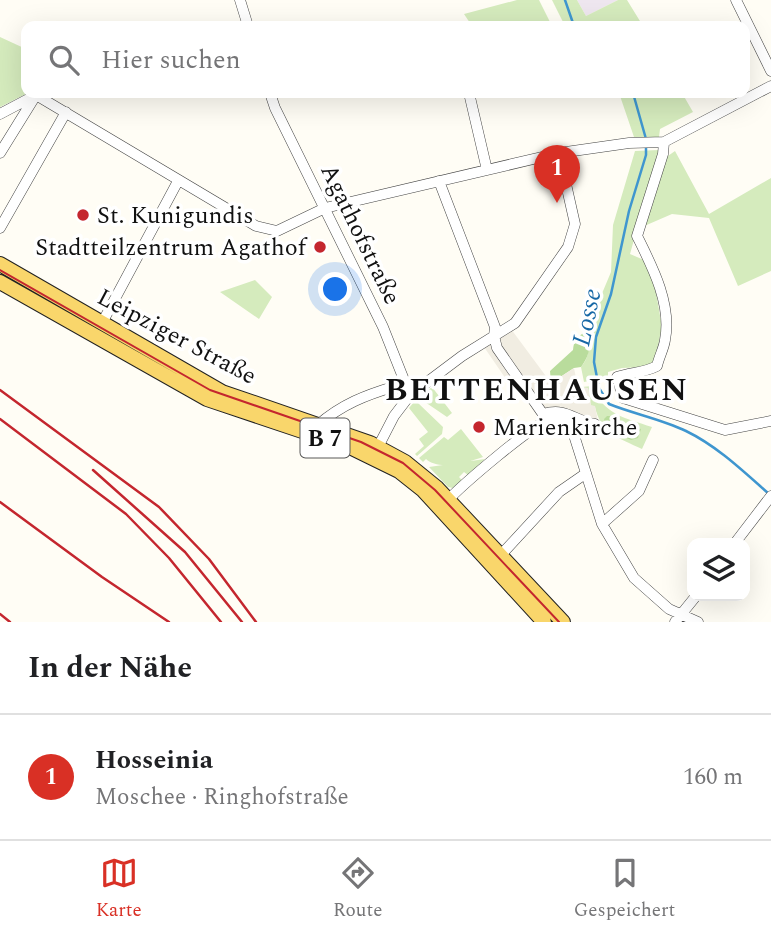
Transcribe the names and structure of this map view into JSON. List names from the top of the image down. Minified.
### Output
{"streets":{"main road":["Leipziger Straße","B 7"],"street":["Agathofstraße"]},"crossings":[["Leipziger Straße","B 7"]],"districts":["BETTENHAUSEN"],"water":["Losse"],"places":["St. Kunigundis","Stadtteilzentrum Agathof","Marienkirche"],"page":{"search":"Hier suchen","pins":"1","heading":"In der Nähe","list":[{"mark":"1","name":"Hosseinia","note":"Moschee · Ringhofstraße","value":"160 m"}],"nav":["Karte","Route","Gespeichert"]}}
